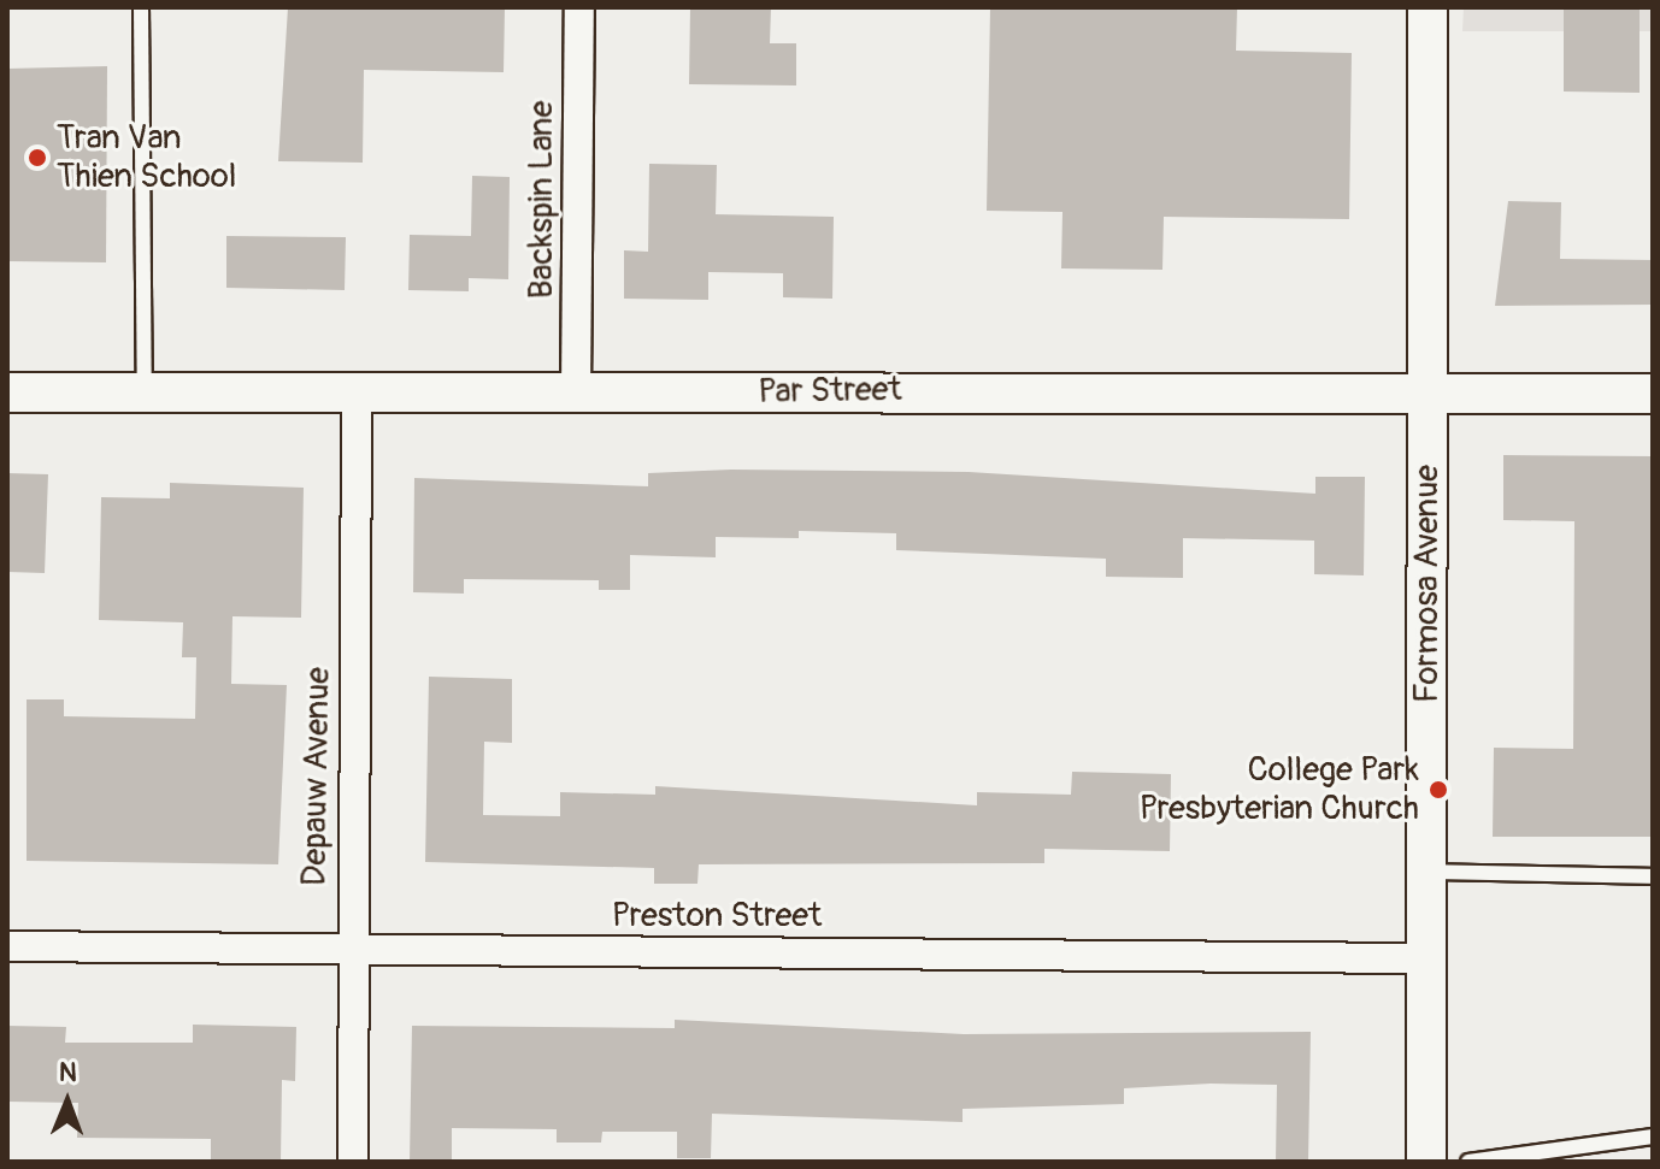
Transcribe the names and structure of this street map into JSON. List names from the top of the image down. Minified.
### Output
{"streets":{"street":["Backspin Lane","Par Street","Formosa Avenue","Depauw Avenue","Preston Street"]},"crossings":[["Backspin Lane","Par Street"],["Par Street","Formosa Avenue"],["Par Street","Depauw Avenue"],["Formosa Avenue","Preston Street"],["Depauw Avenue","Preston Street"]],"places":["Tran Van Thien School","College Park Presbyterian Church"],"north":"top"}
